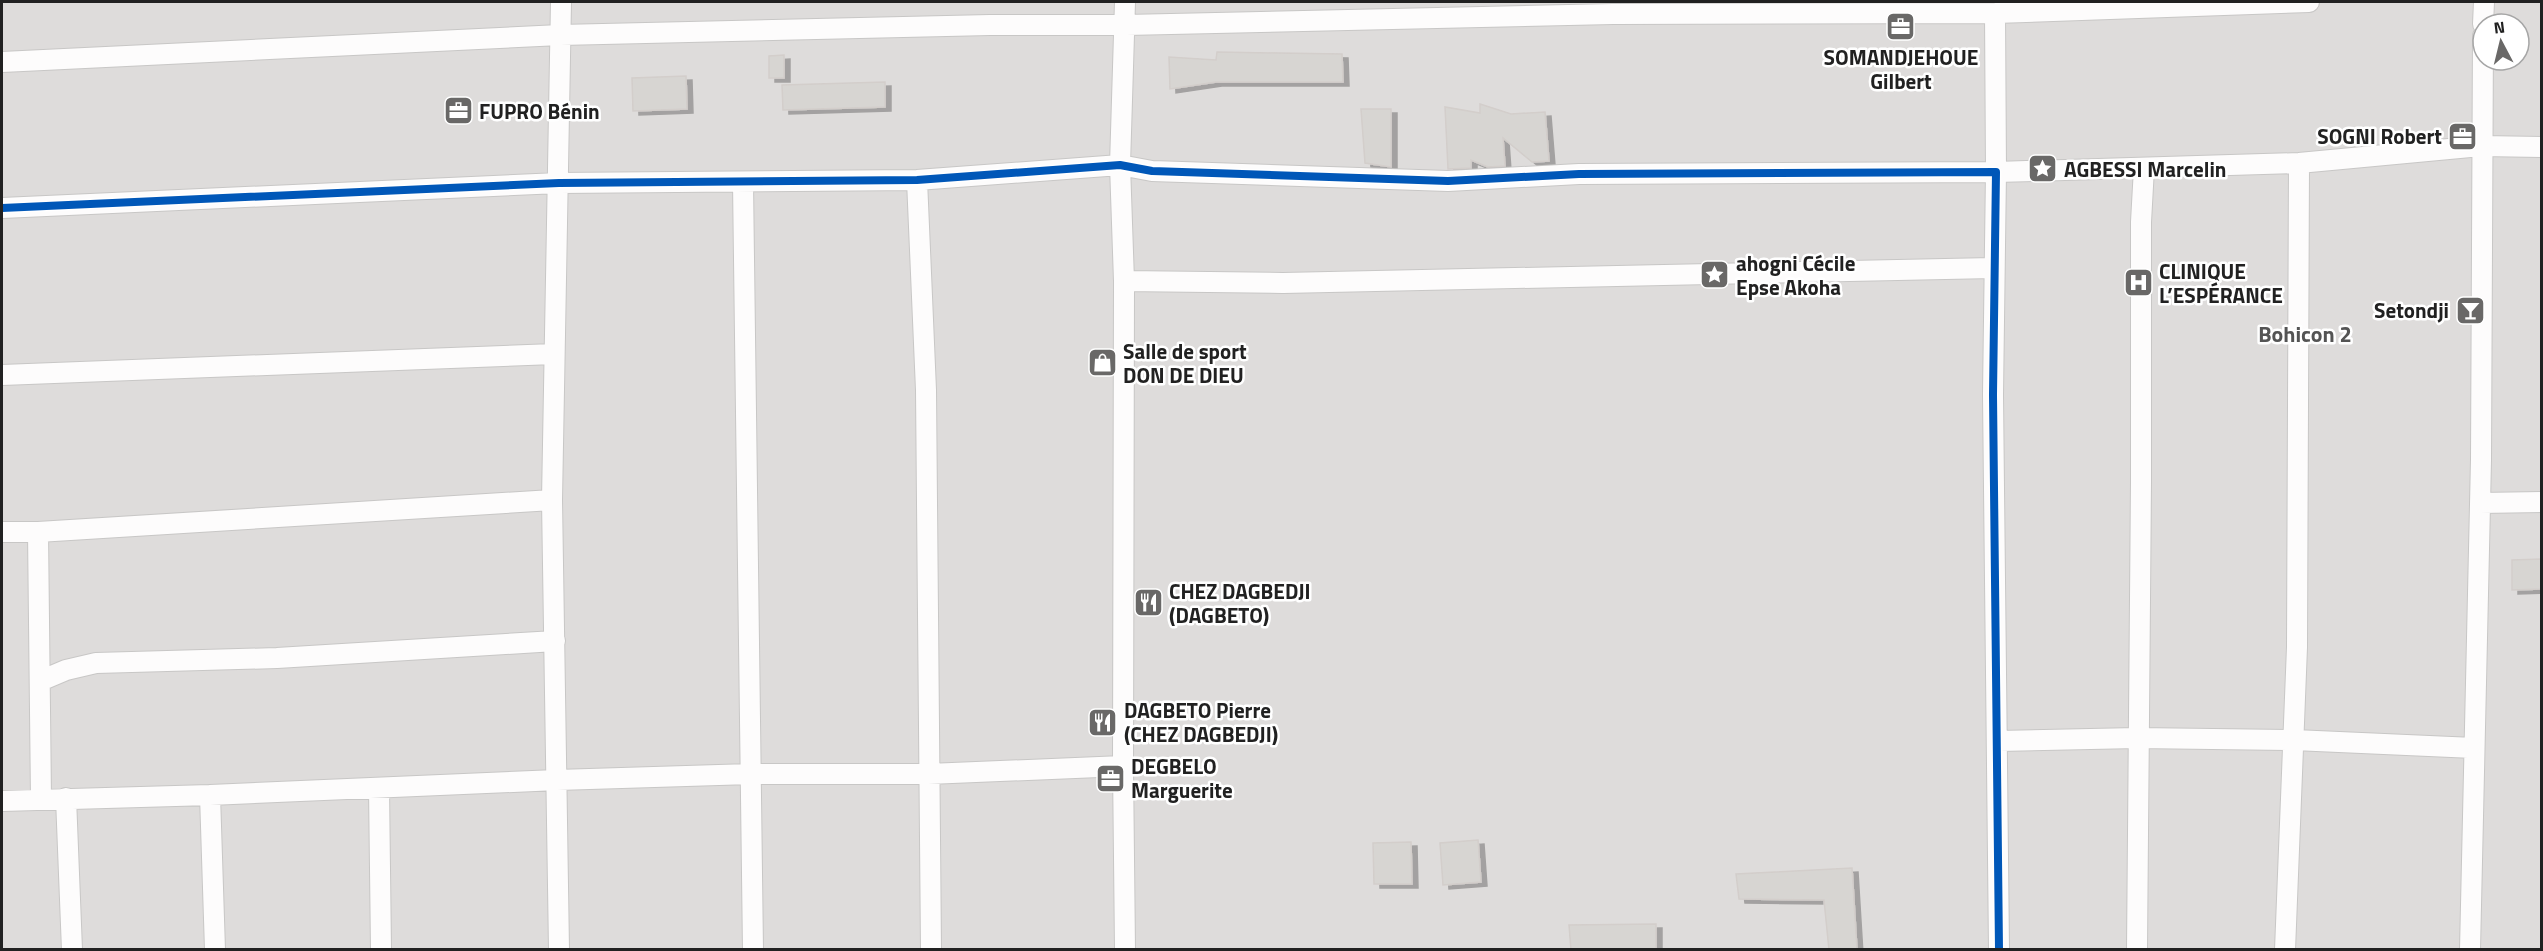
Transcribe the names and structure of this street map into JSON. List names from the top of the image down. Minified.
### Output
{"districts":["Bohicon 2"],"places":{"office":["SOMANDJEHOUE Gilbert","FUPRO Bénin","SOGNI Robert","DEGBELO Marguerite"],"place":["AGBESSI Marcelin","ahogni Cécile Epse Akoha"],"hospital":["CLINIQUE L’ESPÉRANCE"],"bar":["Setondji"],"shop":["Salle de sport DON DE DIEU"],"restaurant":["CHEZ DAGBEDJI (DAGBETO)","DAGBETO Pierre (CHEZ DAGBEDJI)"]},"north":"top"}
